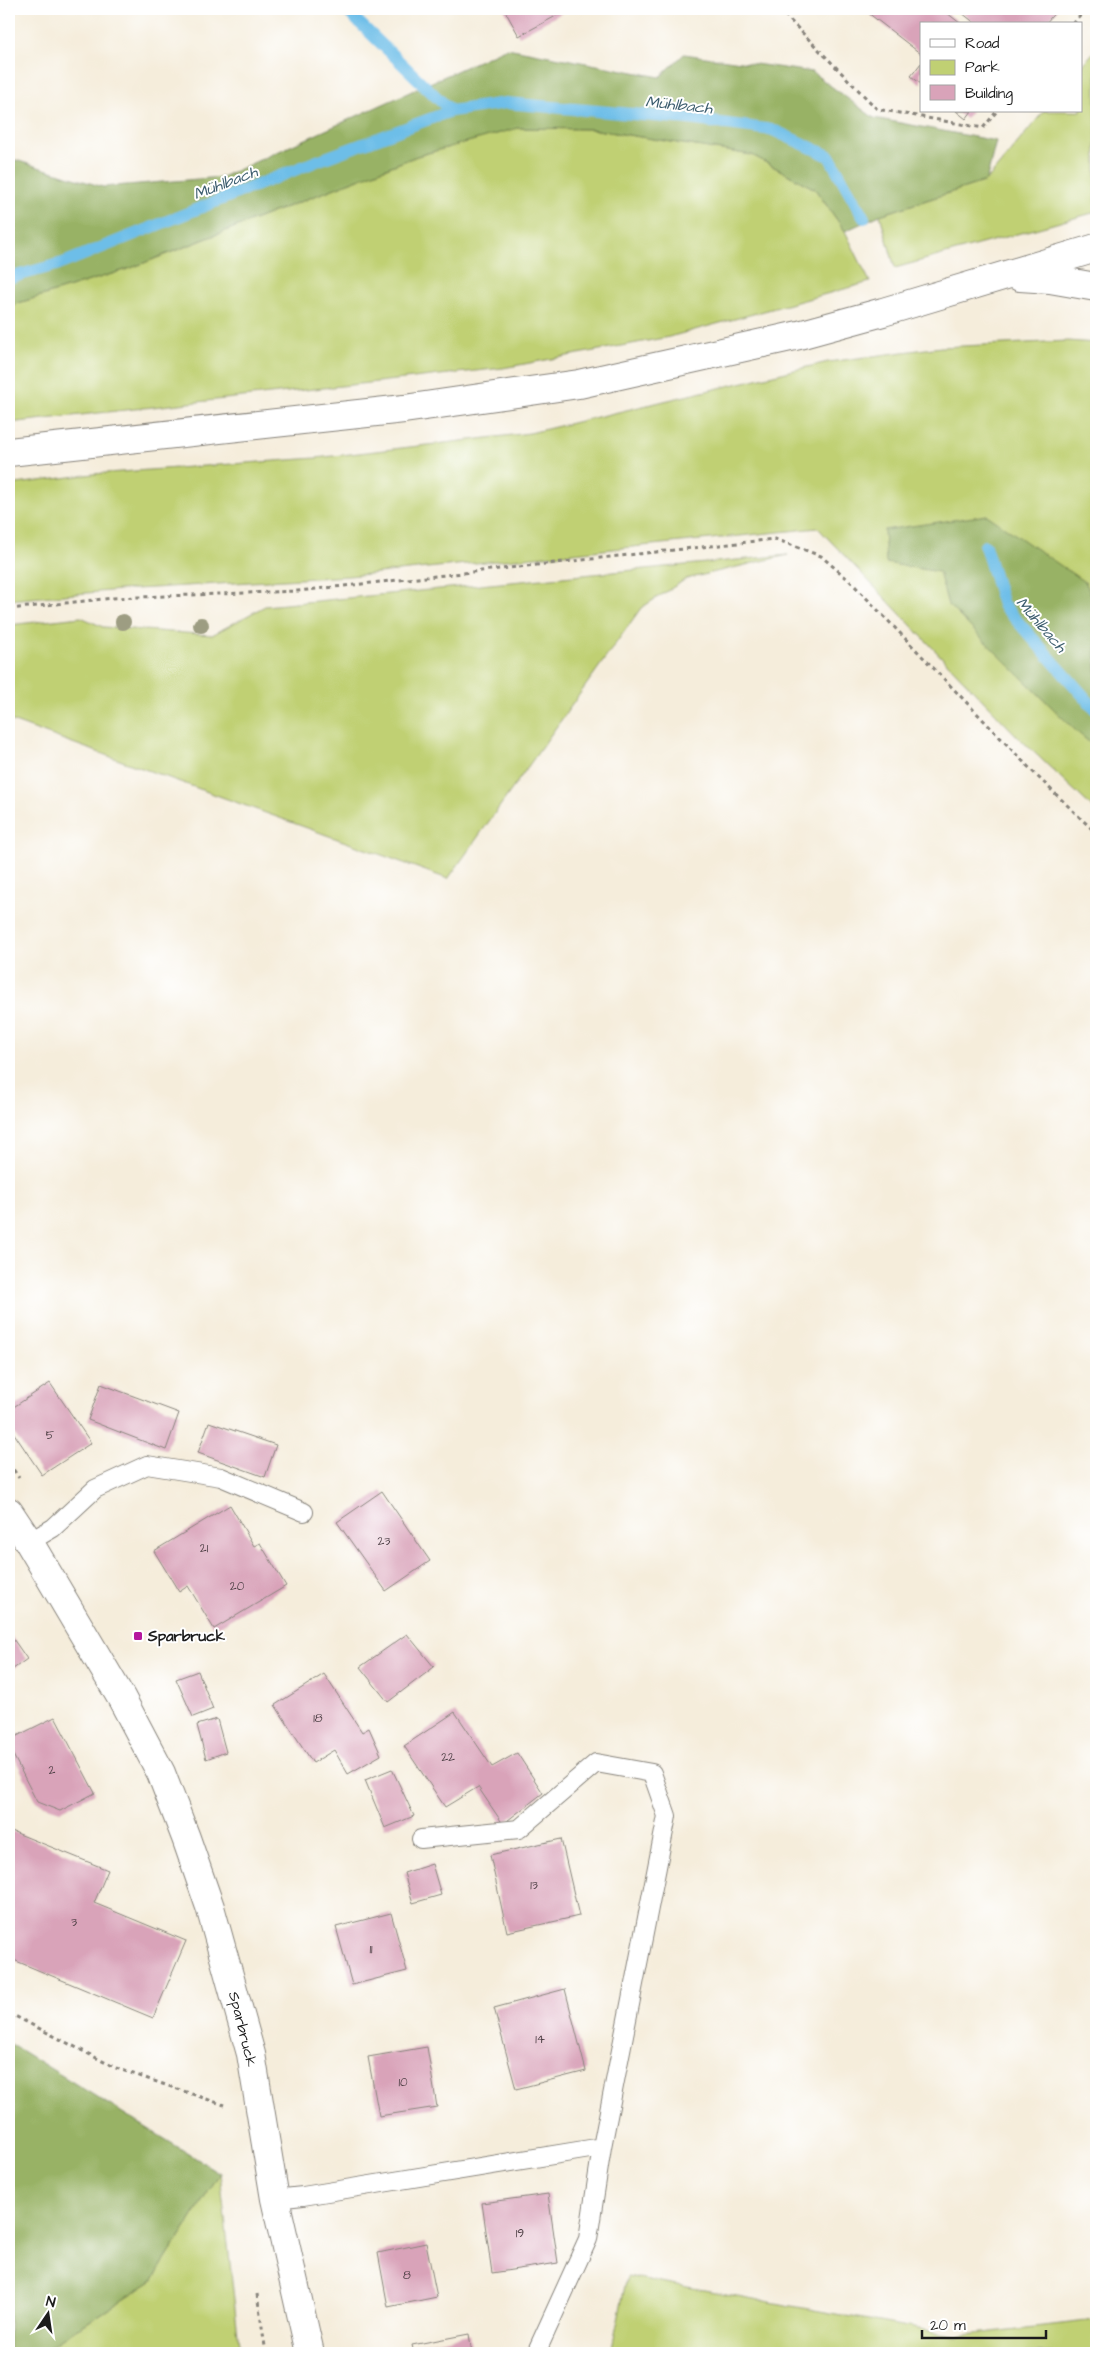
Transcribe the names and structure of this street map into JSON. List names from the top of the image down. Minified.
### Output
{"streets":{"main road":["Sparbruck"]},"water":["Mühlbach"],"places":{"transit":["Sparbruck"]},"house_numbers":["5","23","21","20","18","22","2","13","3","11","14","10","19","8"],"legend":["Road","Park","Building"],"scale_bar":"20 m","north":"top"}
